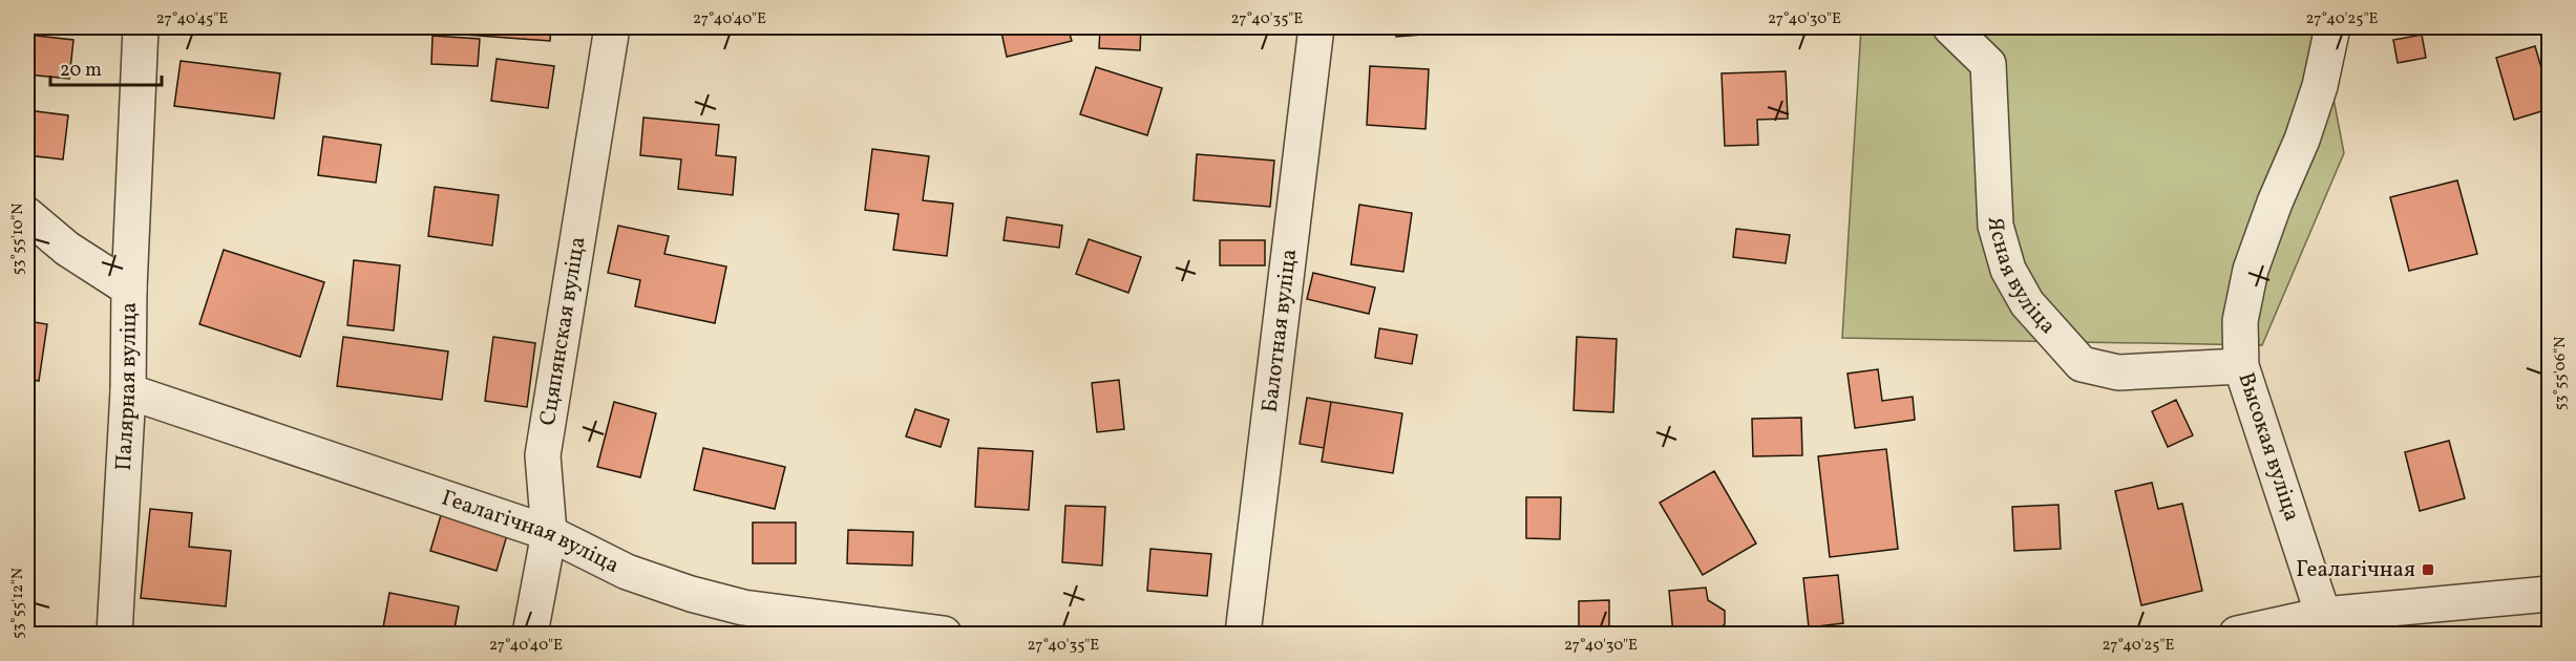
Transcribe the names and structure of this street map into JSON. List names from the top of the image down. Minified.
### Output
{"streets":{"street":["Ясная вуліца","Сцяпянская вуліца","Балотная вуліца","Палярная вуліца","Высокая вуліца","Геалагічная вуліца"]},"crossings":[["Ясная вуліца","Высокая вуліца"],["Сцяпянская вуліца","Геалагічная вуліца"],["Палярная вуліца","Геалагічная вуліца"]],"places":{"transit":["Геалагічная"]},"scale_bar":"20 m","coordinates":["27°40'45\"E","27°40'40\"E","27°40'35\"E","27°40'30\"E","27°40'25\"E","53°55'10\"N","53°55'06\"N","53°55'12\"N"]}
